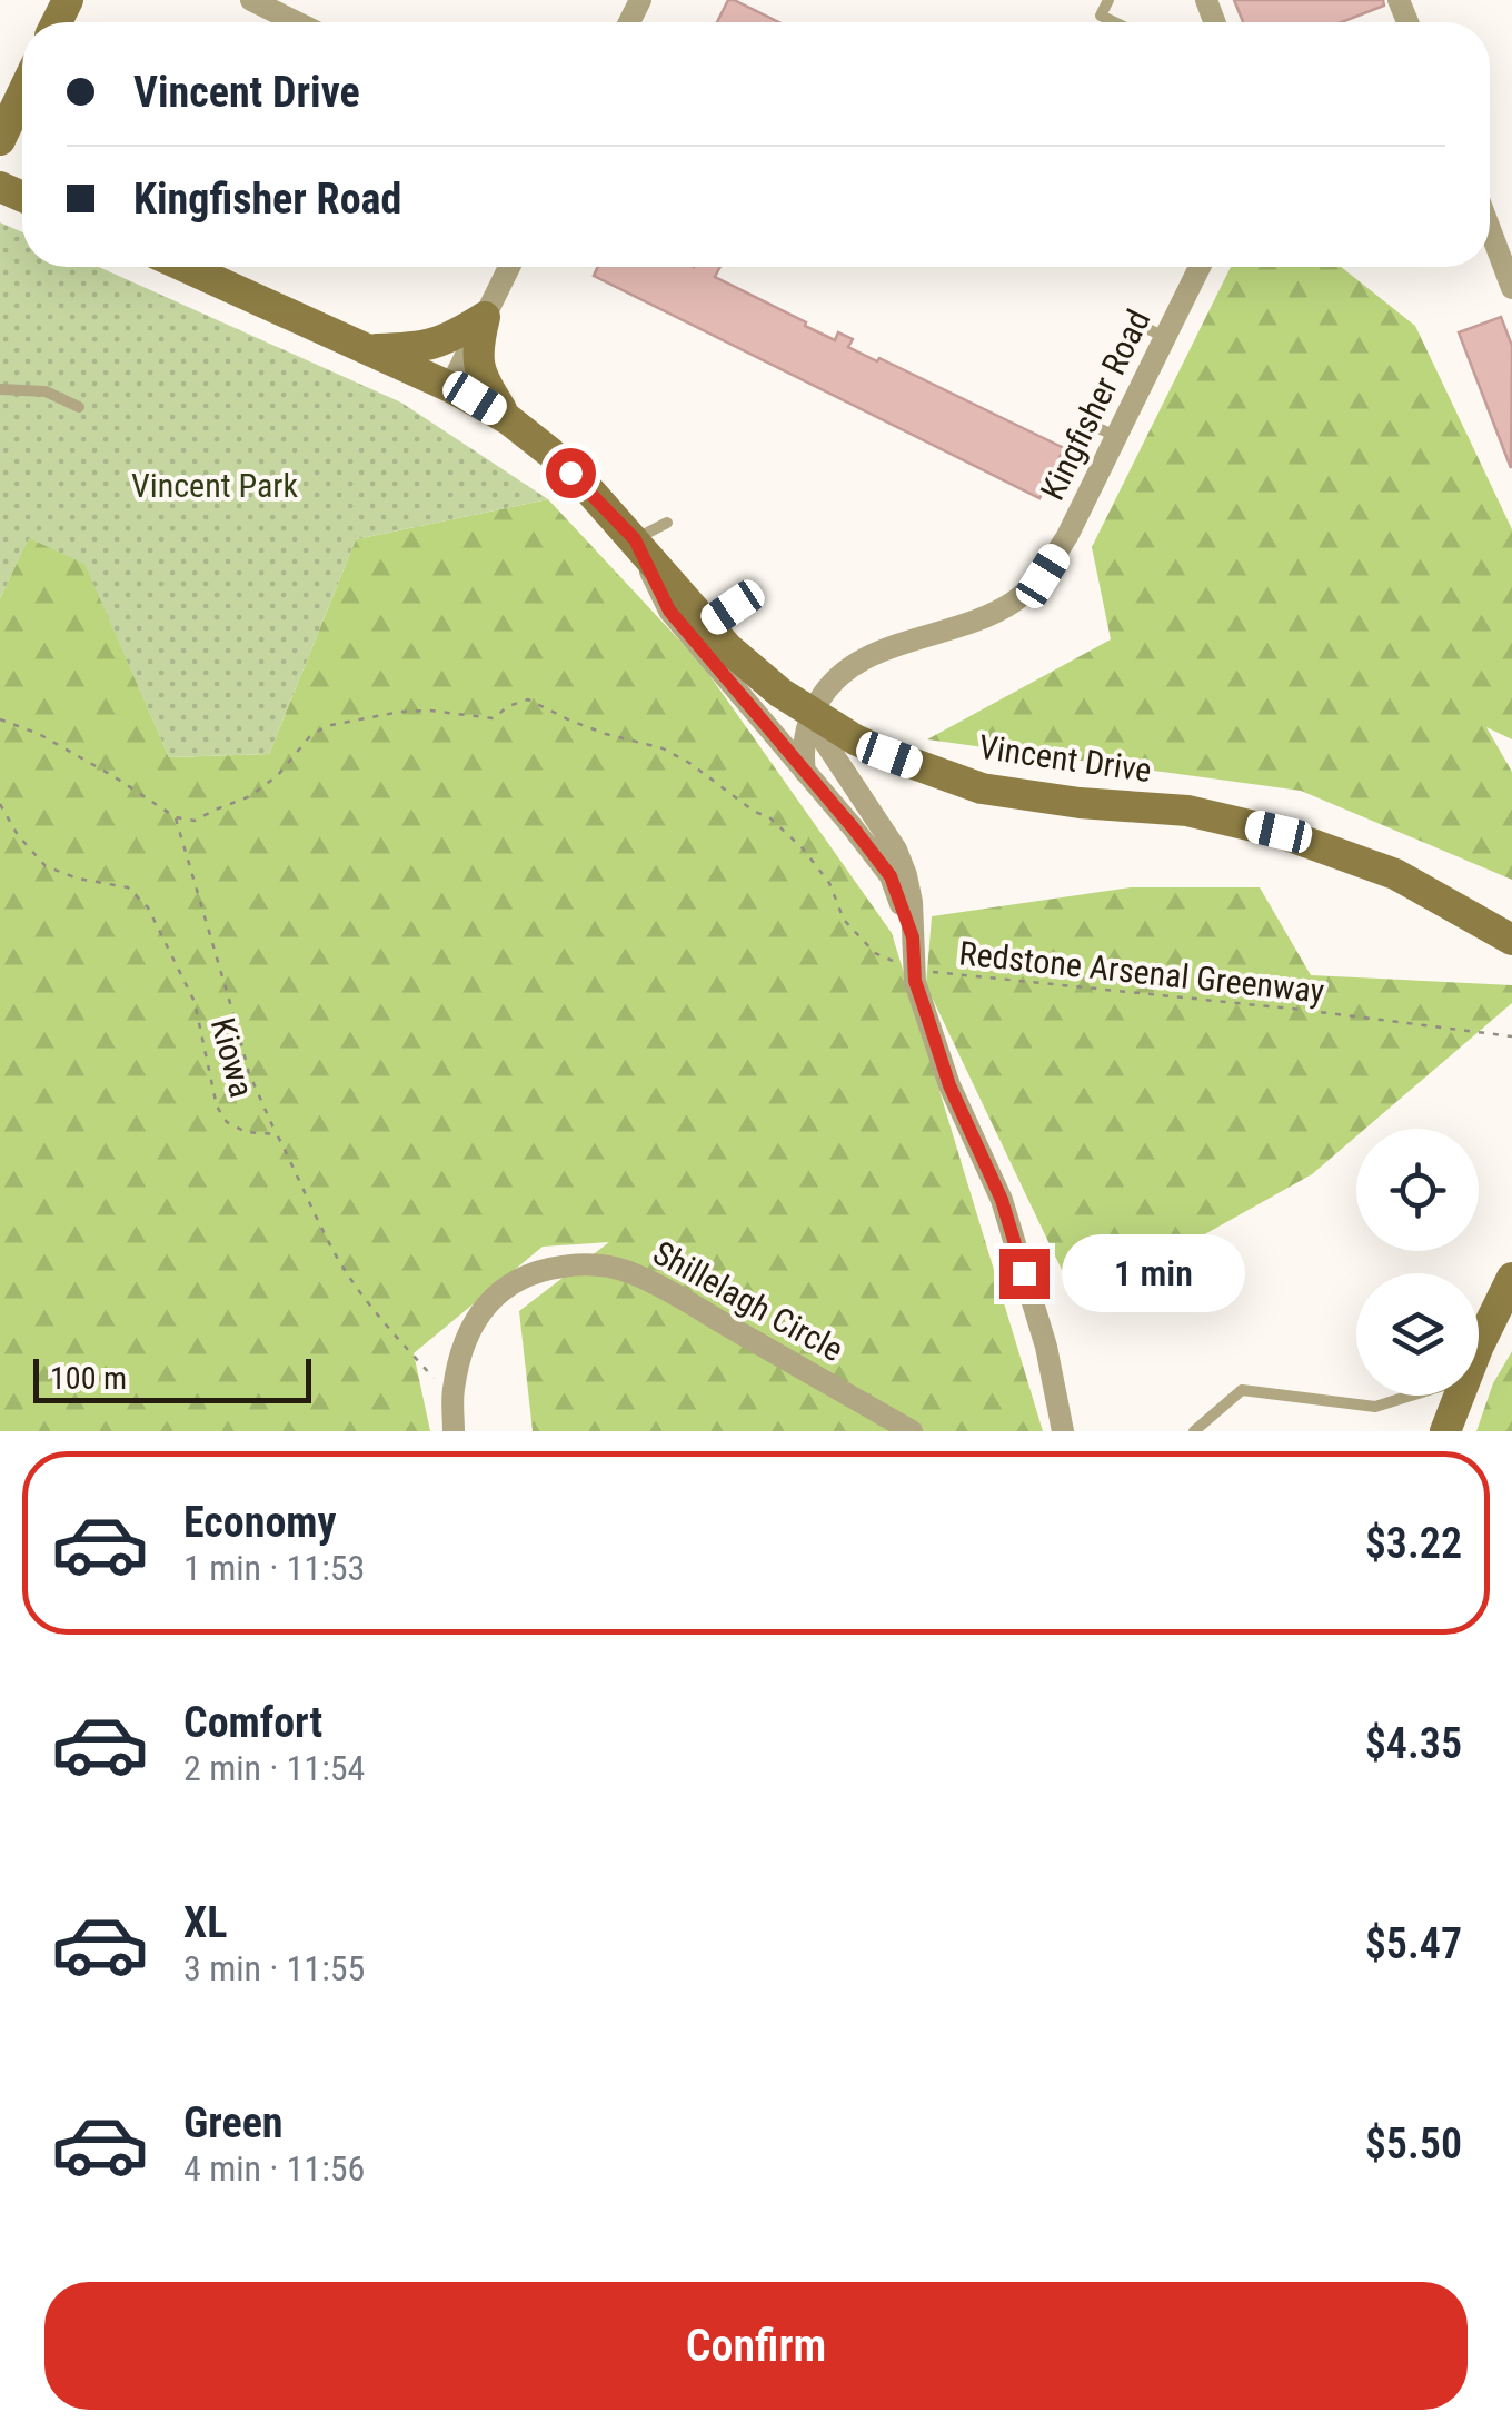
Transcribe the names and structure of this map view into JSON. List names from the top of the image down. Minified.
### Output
{"streets":{"street":["Kingfisher Road","Vincent Drive","Shillelagh Circle"],"path":["Redstone Arsenal Greenway","Kiowa"]},"crossings":[["Kingfisher Road","Vincent Drive"],["Kiowa","Shillelagh Circle"]],"parks":["Vincent Park"],"scale_bar":"100 m","page":{"banner":["Vincent Drive","Kingfisher Road"],"bubble":"1 min","scale":"100 m","list":[{"name":"Economy","note":"1 min · 11:53","value":"$3.22"},{"name":"Comfort","note":"2 min · 11:54","value":"$4.35"},{"name":"XL","note":"3 min · 11:55","value":"$5.47"},{"name":"Green","note":"4 min · 11:56","value":"$5.50"}],"buttons":"Confirm"}}
